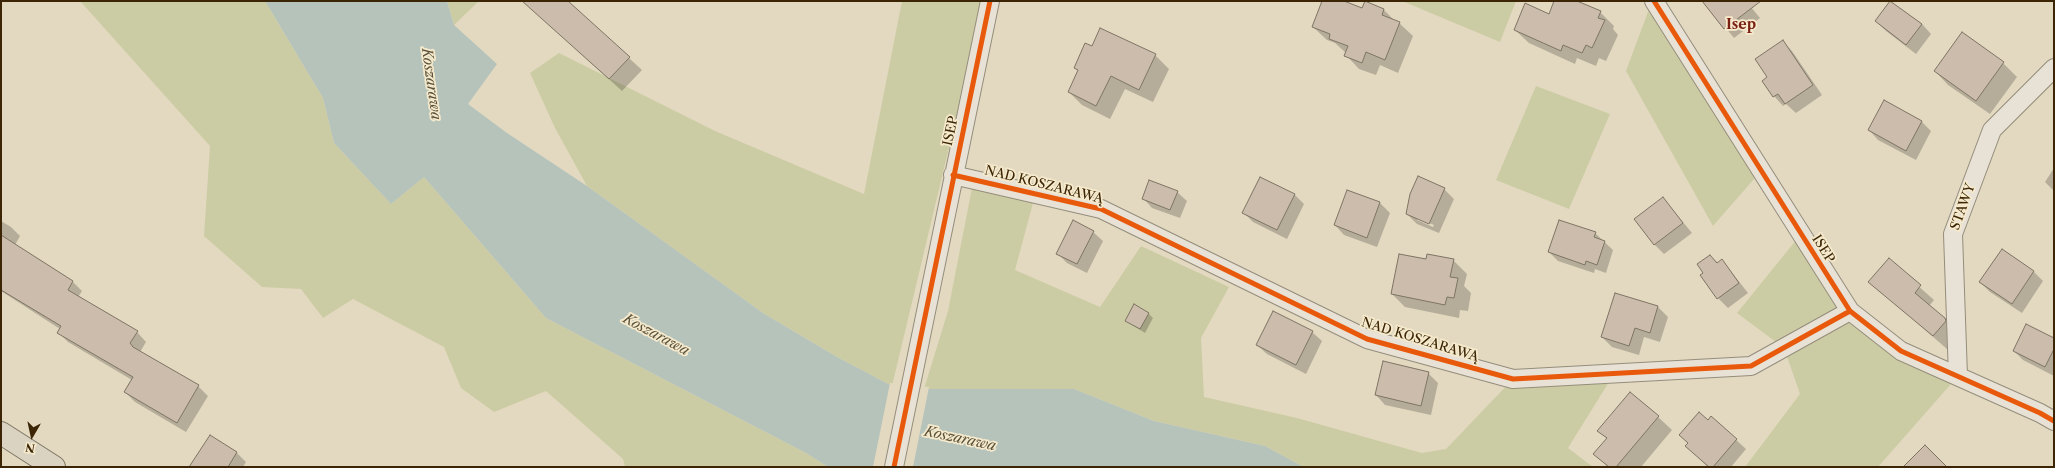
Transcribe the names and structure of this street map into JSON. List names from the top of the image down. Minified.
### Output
{"streets":{"street":["ISEP","NAD KOSZARAWĄ","STAWY"]},"crossings":[["ISEP","NAD KOSZARAWĄ"],["ISEP","STAWY"]],"districts":["Isep"],"water":["Koszarawa"],"north":"bottom"}
